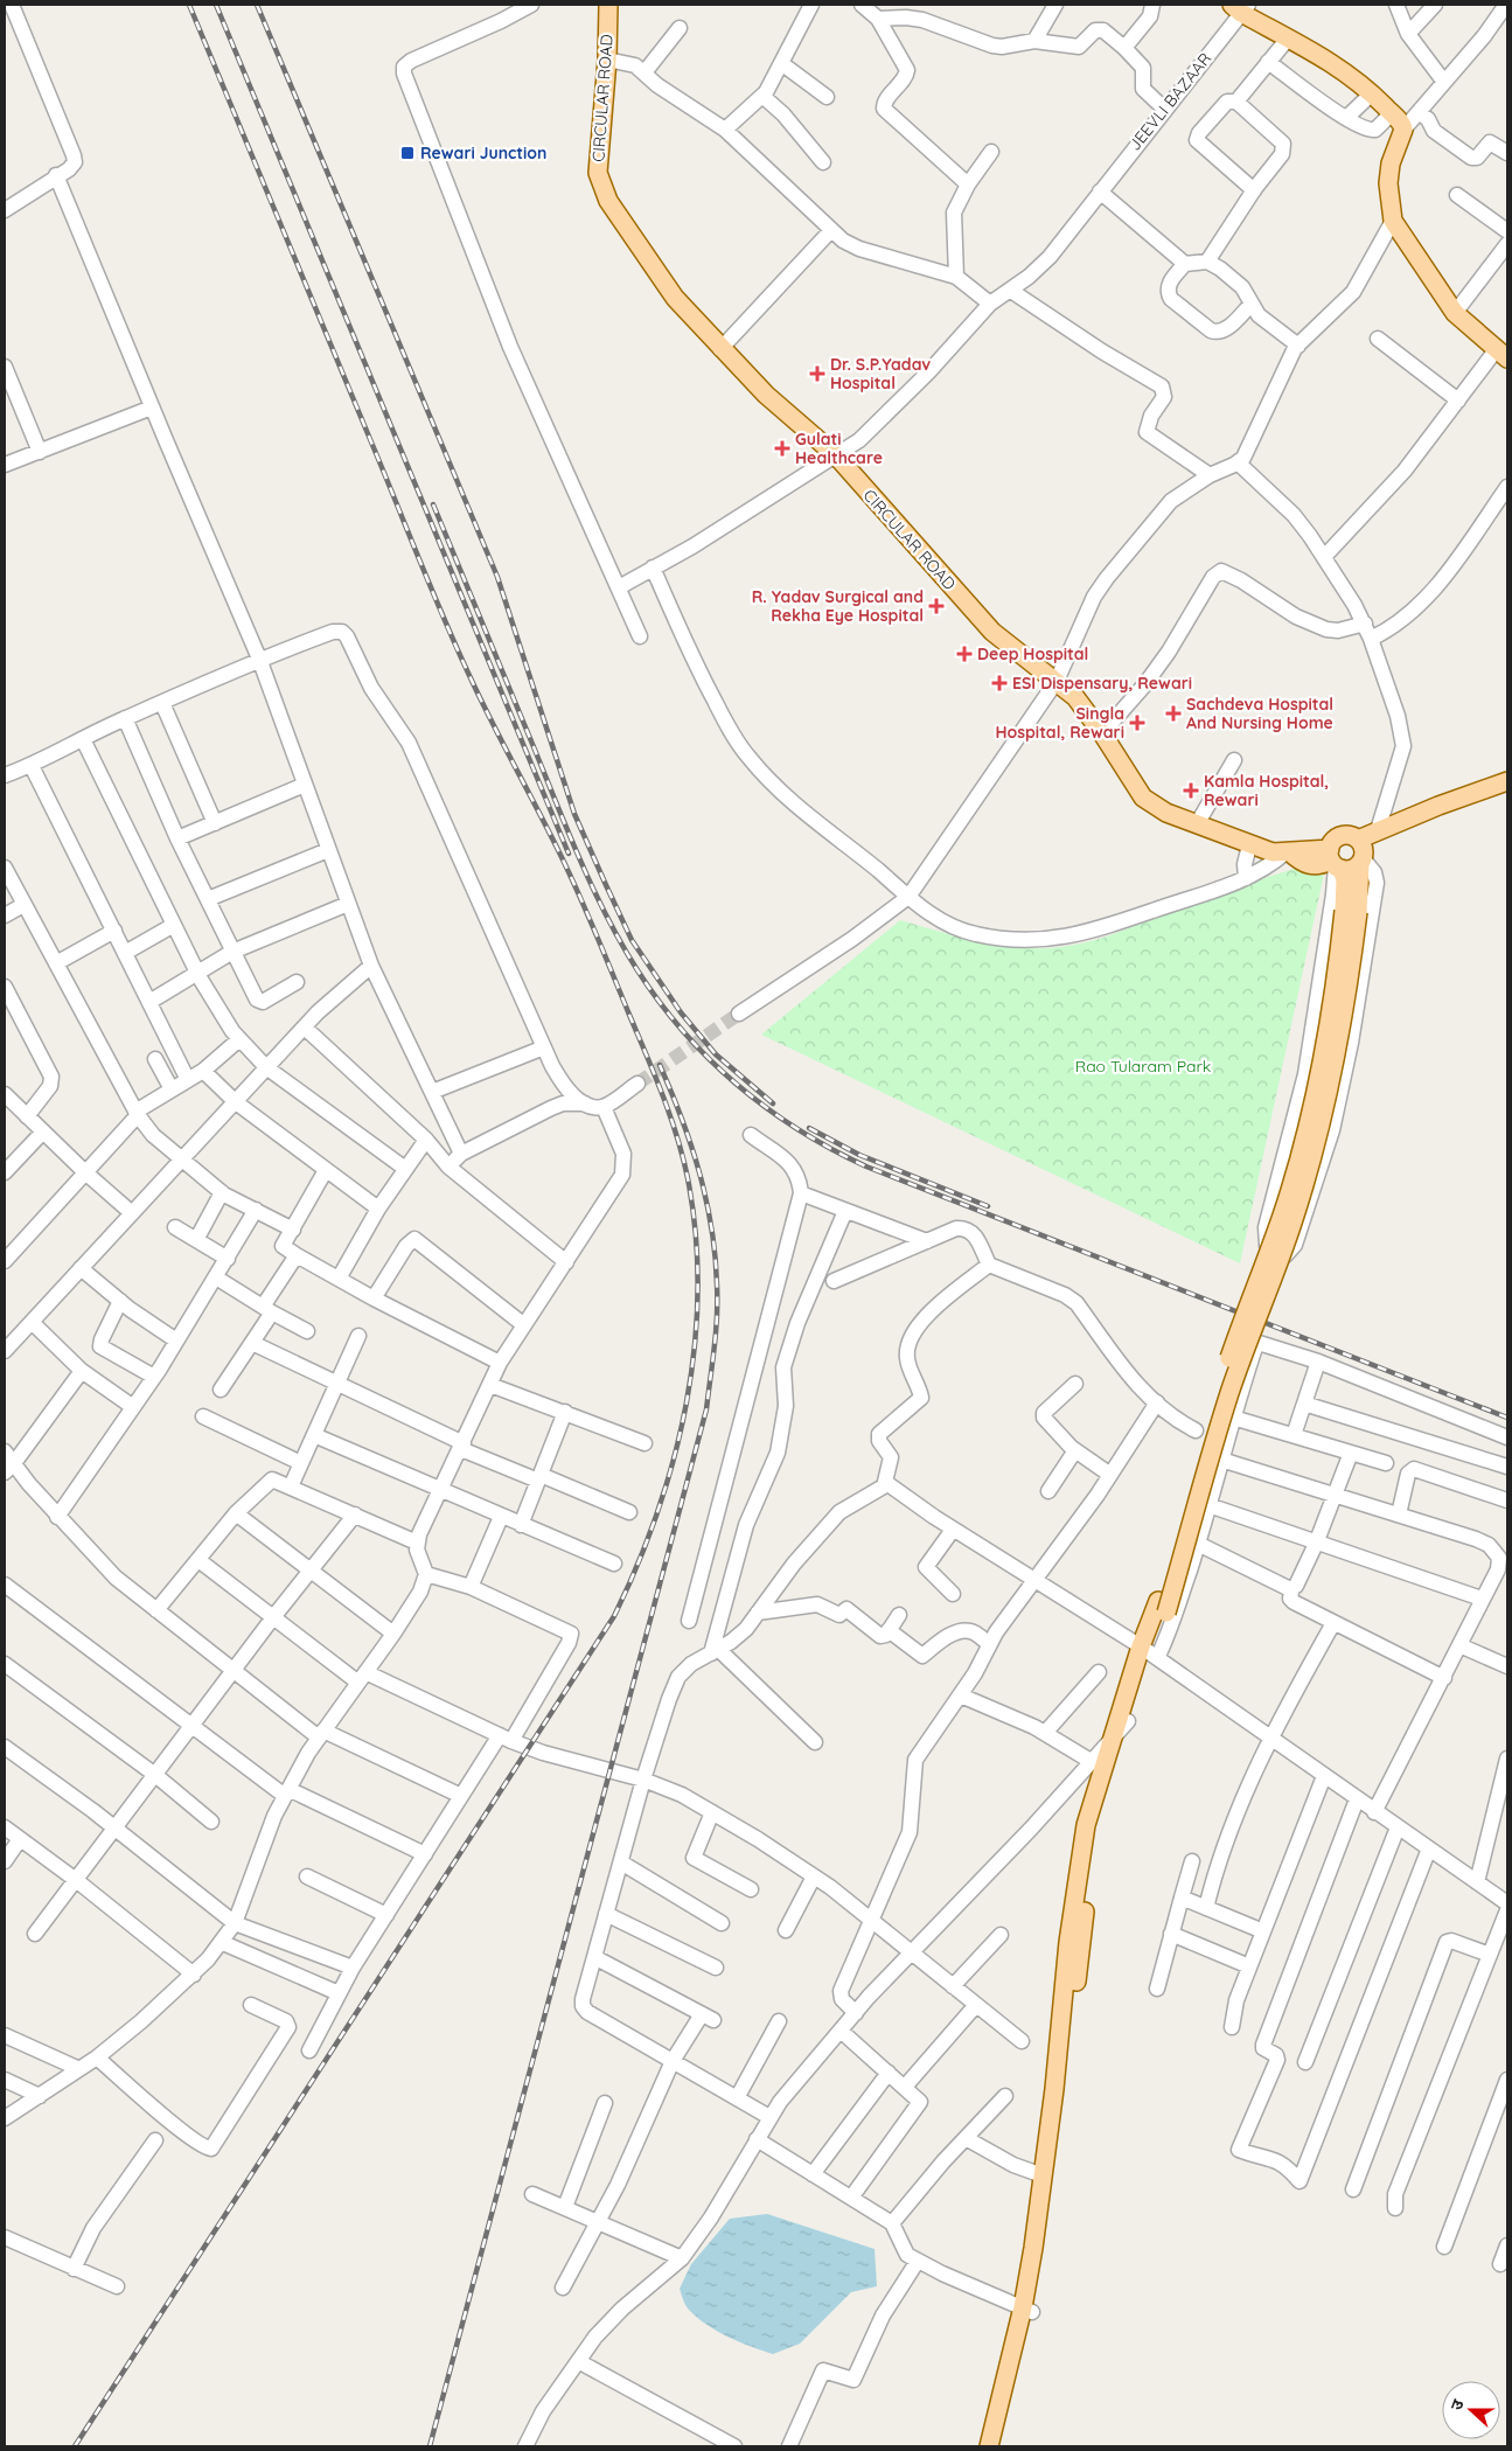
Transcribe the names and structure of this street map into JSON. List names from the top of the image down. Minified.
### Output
{"streets":{"main road":["CIRCULAR ROAD"],"street":["JEEVLI BAZAAR"]},"crossings":[["CIRCULAR ROAD","JEEVLI BAZAAR"]],"parks":["Rao Tularam Park"],"places":{"transit":["Rewari Junction"],"health":["Dr. S.P.Yadav Hospital","Gulati Healthcare","R. Yadav Surgical and Rekha Eye Hospital","Deep Hospital","ESI Dispensary, Rewari","Sachdeva Hospital And Nursing Home","Singla Hospital, Rewari","Kamla Hospital, Rewari"]},"north":"left"}
